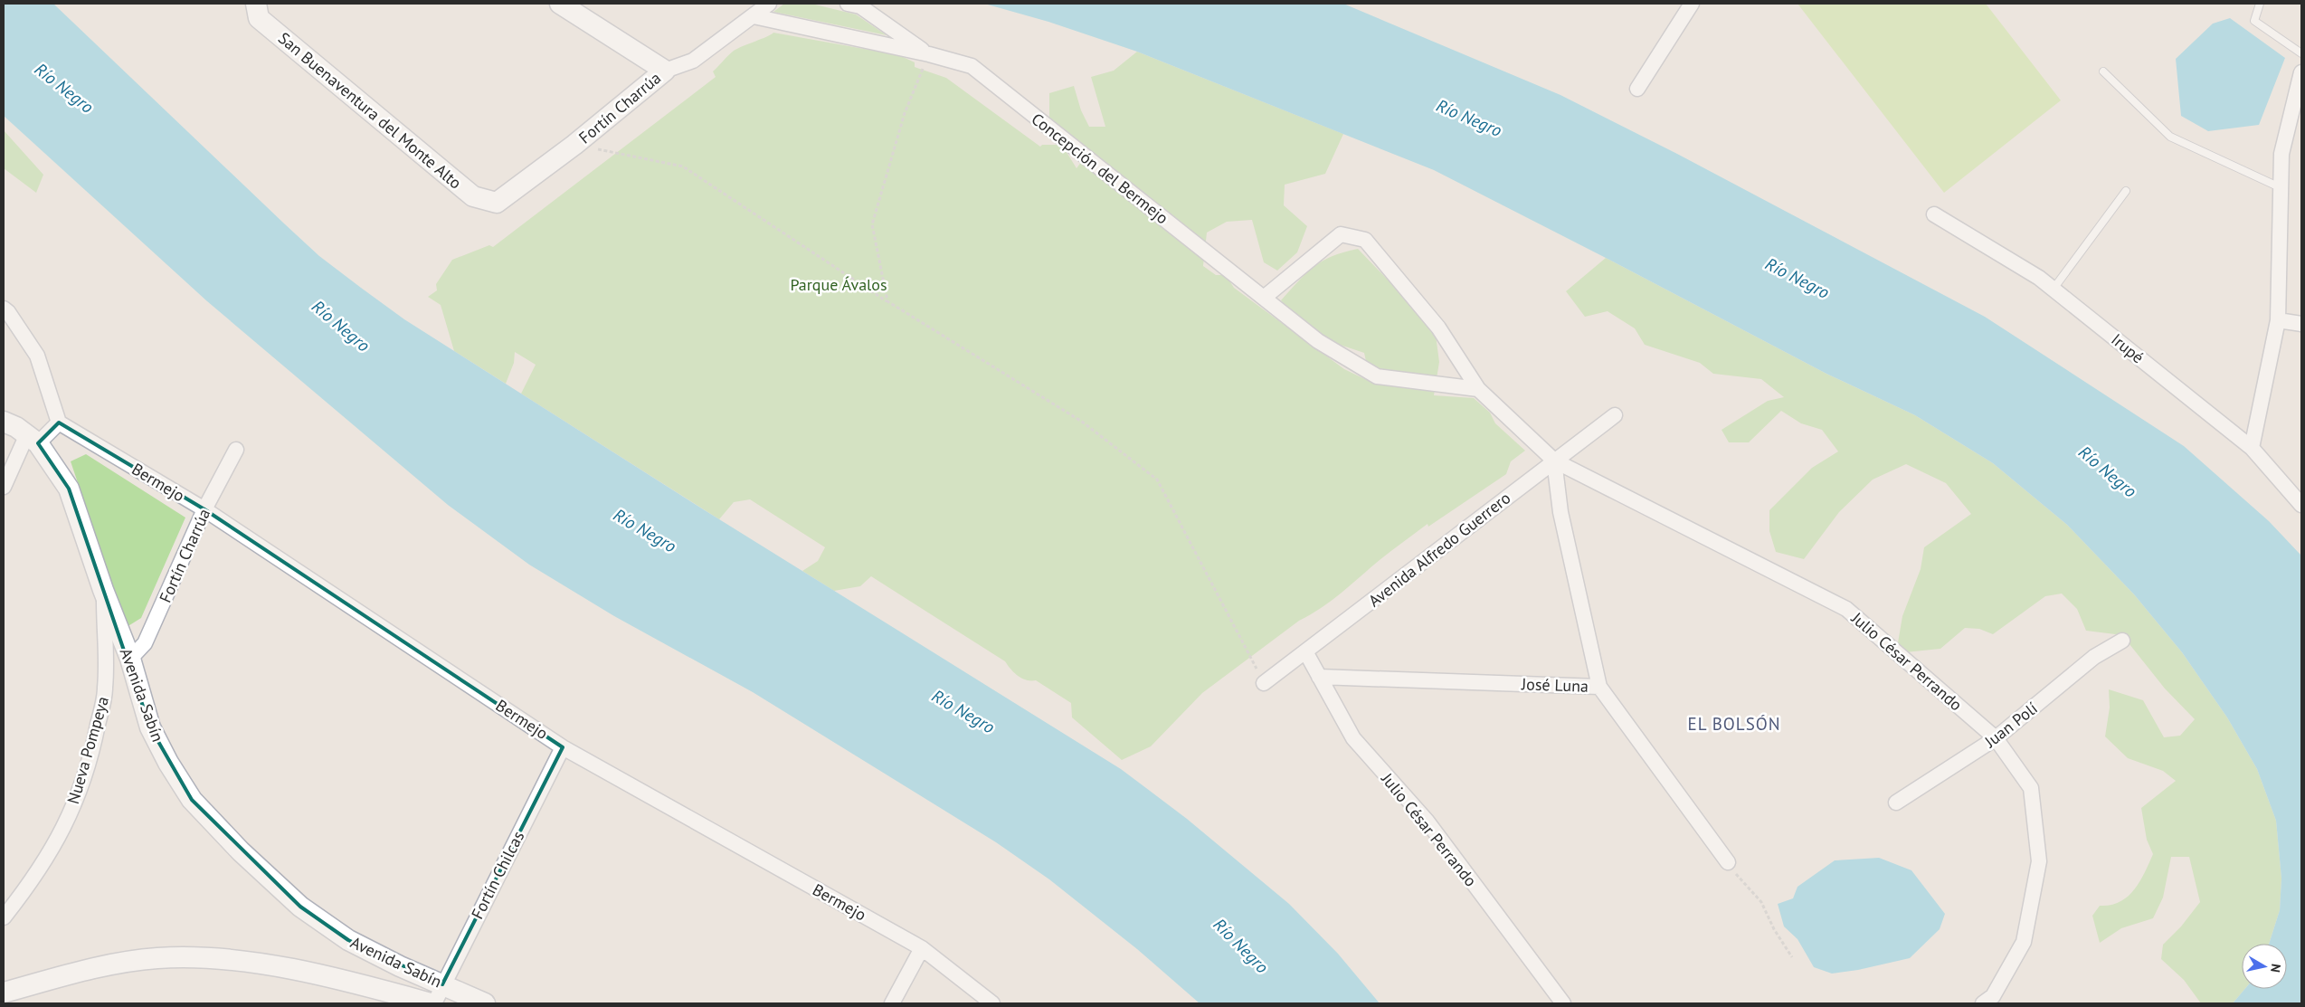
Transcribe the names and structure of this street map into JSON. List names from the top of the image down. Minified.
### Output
{"streets":{"main road":["Fortín Charrúa","San Buenaventura del Monte Alto","Avenida Sabín"],"street":["Concepción del Bermejo","Irupé","Bermejo","Avenida Alfredo Guerrero","Julio César Perrando","José Luna","Juan Polí","Nueva Pompeya","Fortín Chilcas"]},"crossings":[["Fortín Charrúa","San Buenaventura del Monte Alto"],["Fortín Charrúa","Concepción del Bermejo"],["Fortín Charrúa","Bermejo"],["Fortín Charrúa","Avenida Sabín"],["Bermejo","Fortín Chilcas"],["Avenida Alfredo Guerrero","Julio César Perrando"],["Julio César Perrando","José Luna"],["Julio César Perrando","Juan Polí"],["Avenida Sabín","Nueva Pompeya"],["Avenida Sabín","Fortín Chilcas"]],"districts":["EL BOLSÓN"],"water":["Río Negro"],"parks":["Parque Ávalos"],"north":"right"}
